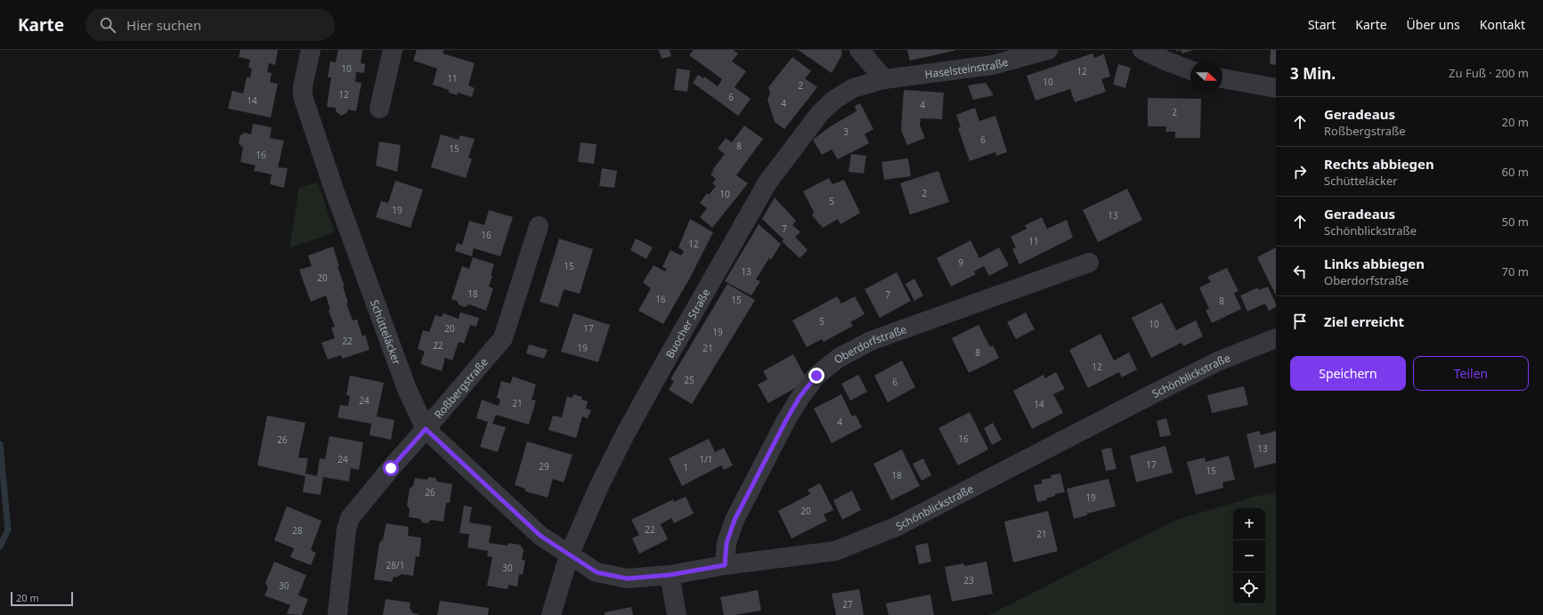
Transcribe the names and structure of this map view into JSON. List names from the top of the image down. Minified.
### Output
{"streets":{"street":["Haselsteinstraße","Buocher Straße","Schütteläcker","Oberdorfstraße","Schönblickstraße","Roßbergstraße"]},"crossings":[["Haselsteinstraße","Buocher Straße"],["Buocher Straße","Schütteläcker"],["Buocher Straße","Schönblickstraße"],["Schütteläcker","Schönblickstraße"],["Schütteläcker","Roßbergstraße"],["Oberdorfstraße","Schönblickstraße"]],"house_numbers":["10","12","11","10","2","12","6","14","4","4","2","3","6","8","15","16","2","10","5","19","13","7","16","11","12","9","15","13","20","18","7","16","15","8","5","10","20","17","19","22","22","19","21","8","12","25","6","24","21","14","4","16","26","13","24","1/1","17","29","1","15","18","26","19","20","22","28","21","28/1","30","23","30","27"],"scale_bar":"20 m","north":"right","page":{"header":"Karte","search":"Hier suchen","nav":["Start","Karte","Über uns","Kontakt"],"heading":["3 Min.","Zu Fuß · 200 m"],"list":[["Geradeaus","Roßbergstraße","20 m"],["Rechts abbiegen","Schütteläcker","60 m"],["Geradeaus","Schönblickstraße","50 m"],["Links abbiegen","Oberdorfstraße","70 m"],"Ziel erreicht"],"buttons":["Speichern","Teilen"],"map_buttons":["+","−"],"scale":"20 m"}}
